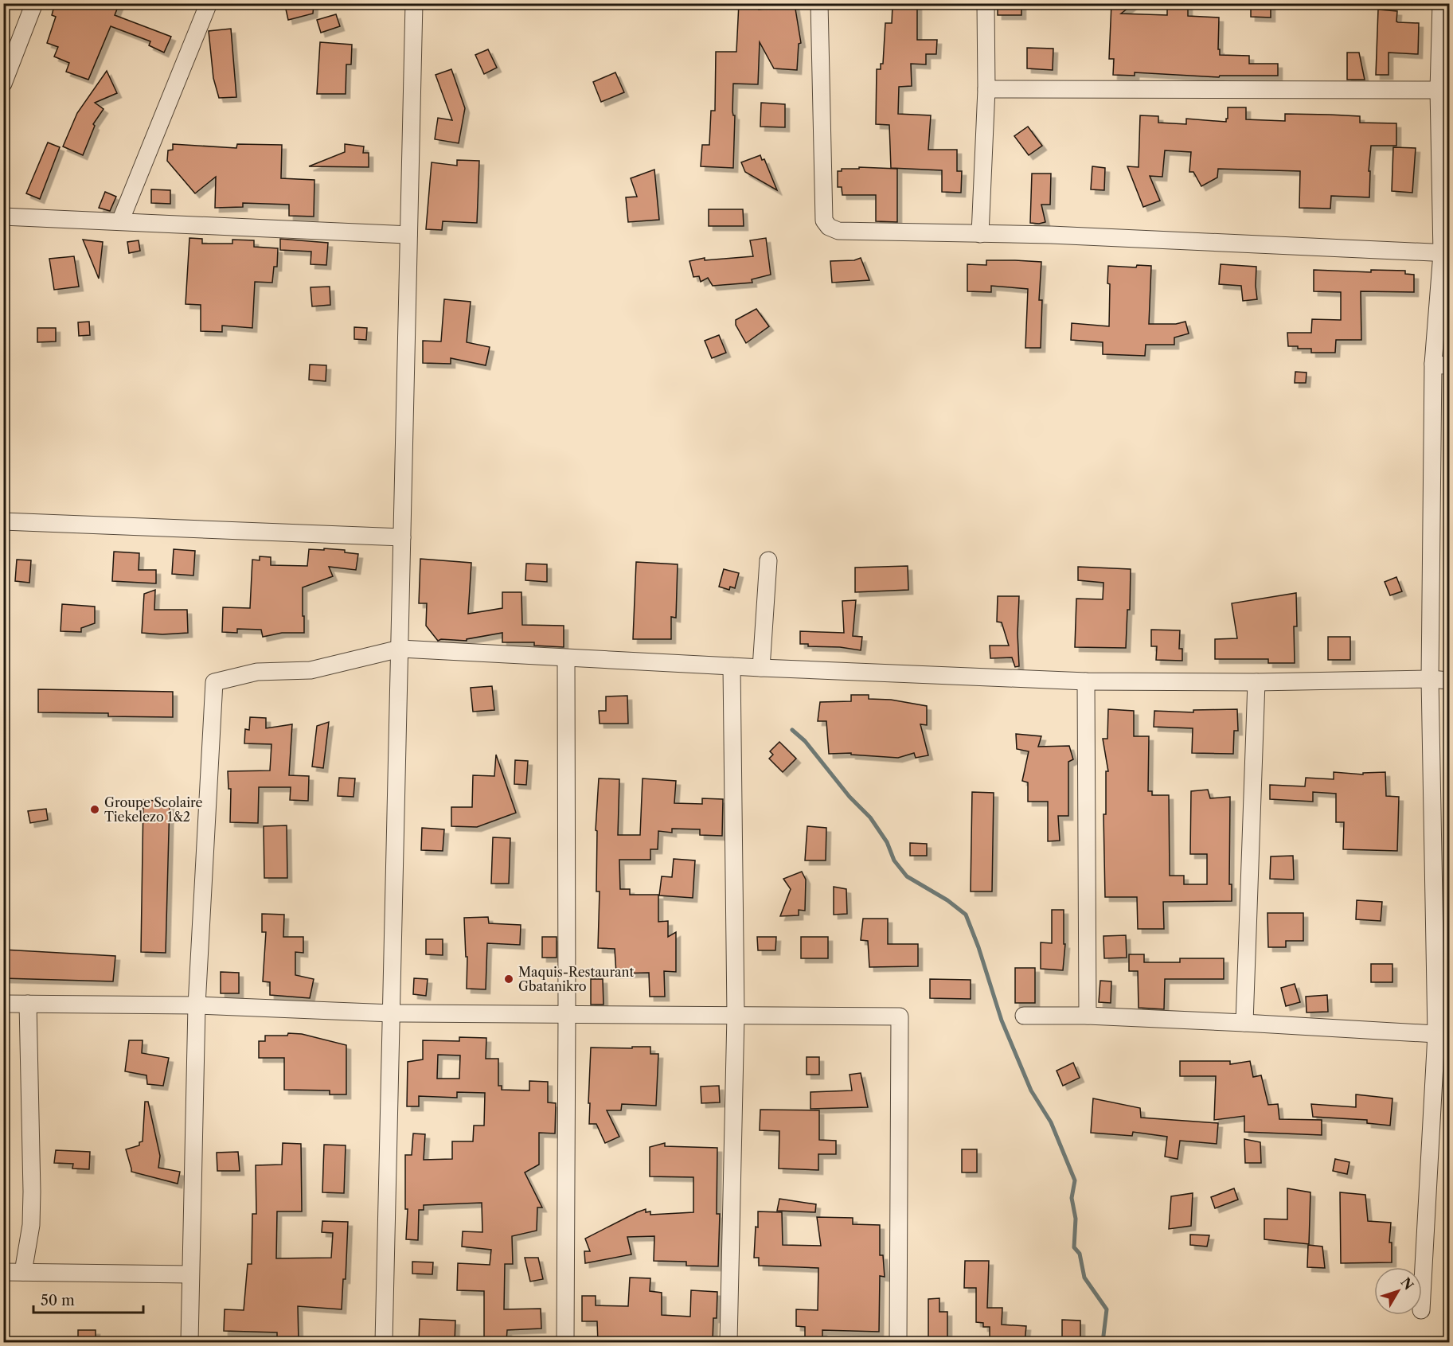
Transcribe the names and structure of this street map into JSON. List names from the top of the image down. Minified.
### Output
{"places":["Groupe Scolaire Tiekelezo 1&2","Maquis-Restaurant Gbatanikro"],"scale_bar":"50 m","north":"top right"}
